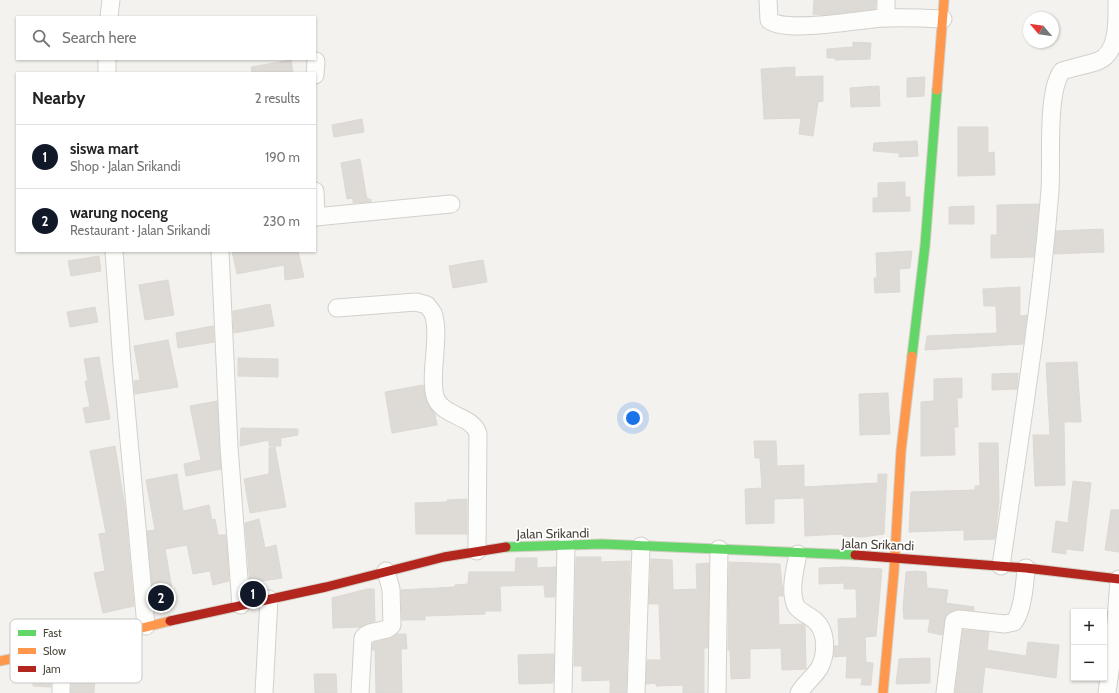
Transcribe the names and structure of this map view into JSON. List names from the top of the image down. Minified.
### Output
{"streets":{"street":["Jalan Srikandi"]},"legend":["Fast","Slow","Jam"],"north":"top left","page":{"search":"Search here","heading":["Nearby","2 results"],"list":[{"mark":"1","name":"siswa mart","note":"Shop · Jalan Srikandi","value":"190 m"},{"mark":"2","name":"warung noceng","note":"Restaurant · Jalan Srikandi","value":"230 m"}],"pins":["1","2"],"map_buttons":["+","−"]}}
